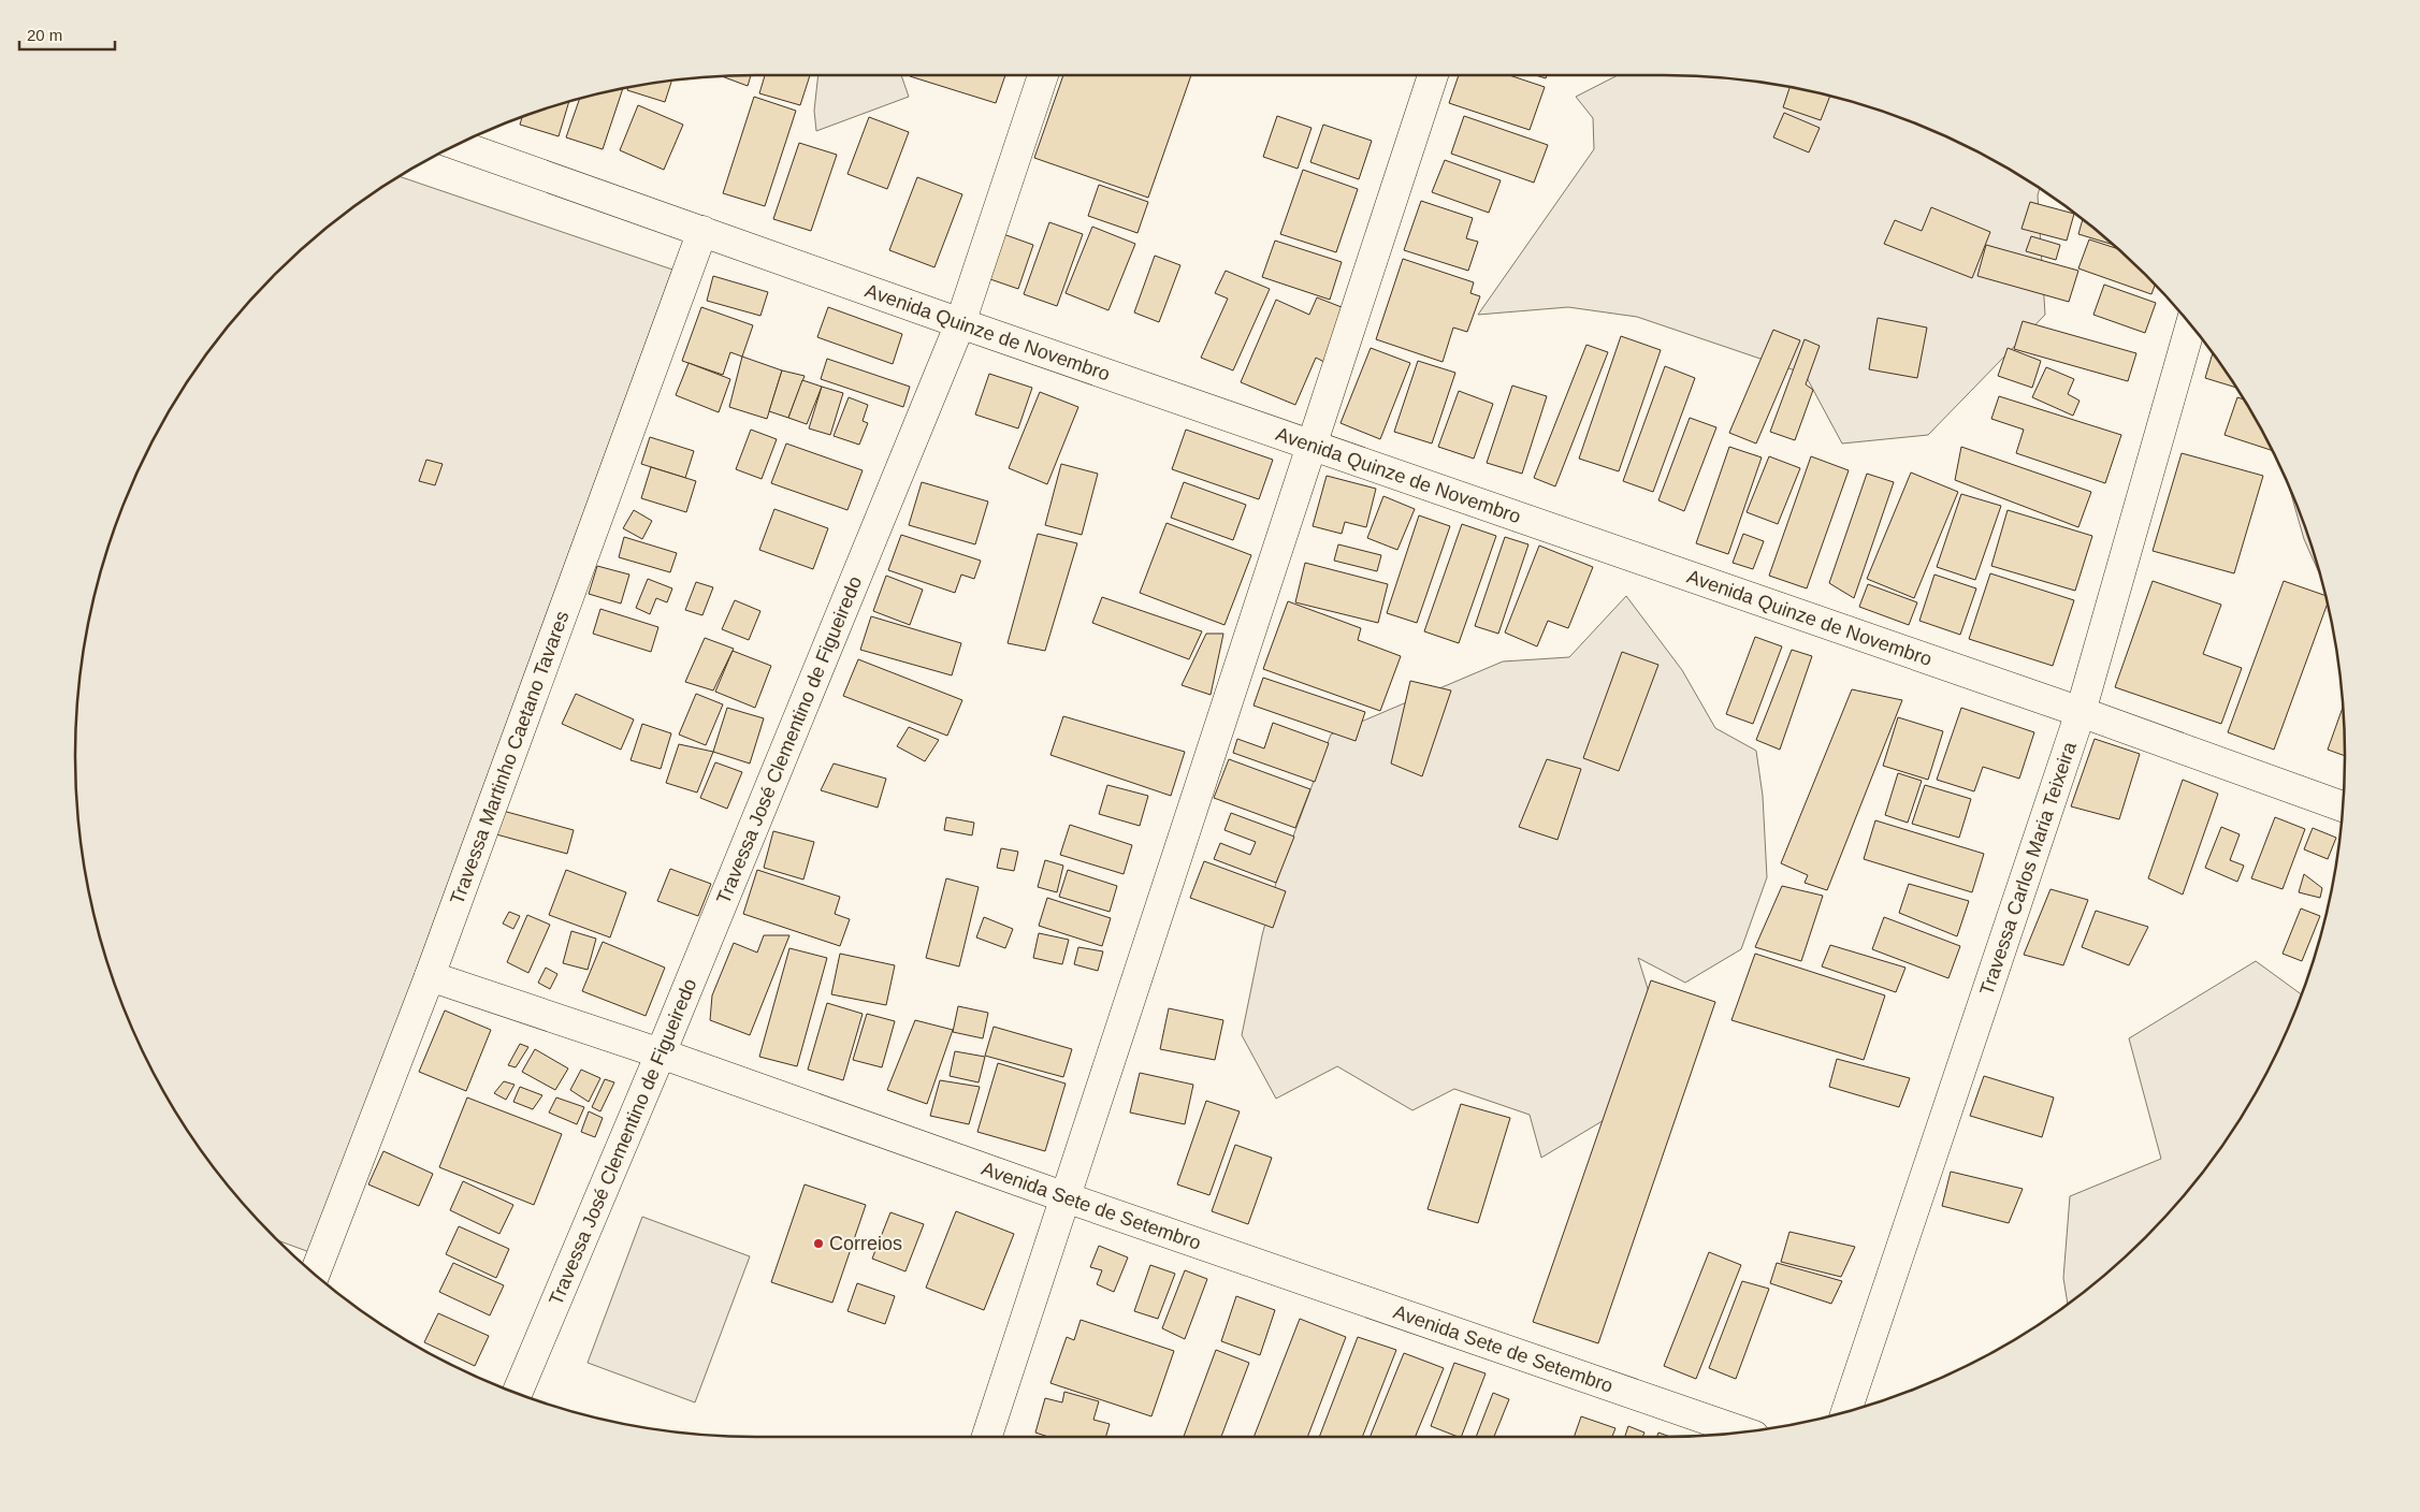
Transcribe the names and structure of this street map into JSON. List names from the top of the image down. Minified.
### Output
{"streets":{"street":["Avenida Quinze de Novembro","Travessa José Clementino de Figueiredo","Travessa Martinho Caetano Tavares","Travessa Carlos Maria Teixeira","Avenida Sete de Setembro"]},"crossings":[["Avenida Quinze de Novembro","Travessa José Clementino de Figueiredo"],["Avenida Quinze de Novembro","Travessa Martinho Caetano Tavares"],["Avenida Quinze de Novembro","Travessa Carlos Maria Teixeira"],["Travessa José Clementino de Figueiredo","Avenida Sete de Setembro"],["Travessa Martinho Caetano Tavares","Avenida Sete de Setembro"]],"places":["Correios"],"scale_bar":"20 m"}
